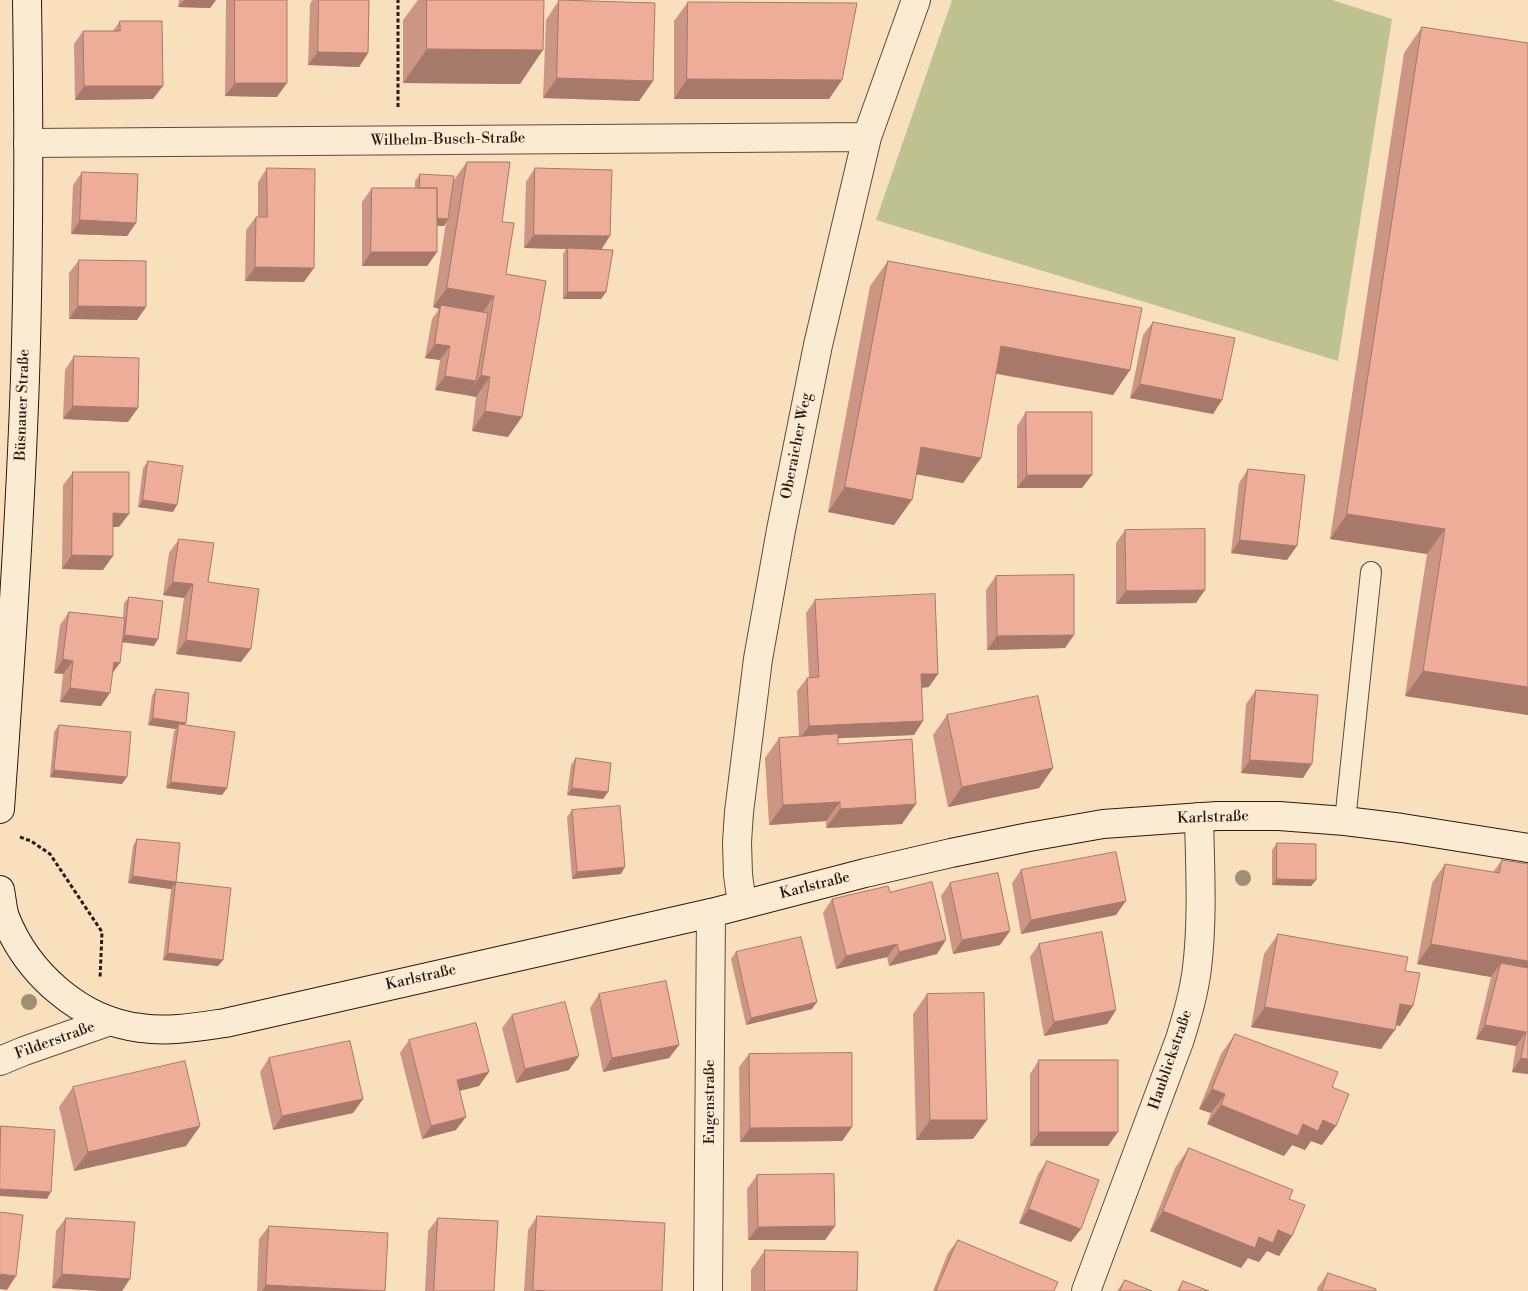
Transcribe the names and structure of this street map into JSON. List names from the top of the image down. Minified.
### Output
{"streets":{"street":["Wilhelm-Busch-Straße","Büsnauer Straße","Oberaicher Weg","Karlstraße","Filderstraße","Haublickstraße","Eugenstraße"]},"crossings":[["Wilhelm-Busch-Straße","Büsnauer Straße"],["Wilhelm-Busch-Straße","Oberaicher Weg"],["Oberaicher Weg","Karlstraße"],["Karlstraße","Filderstraße"],["Karlstraße","Haublickstraße"],["Karlstraße","Eugenstraße"]]}
